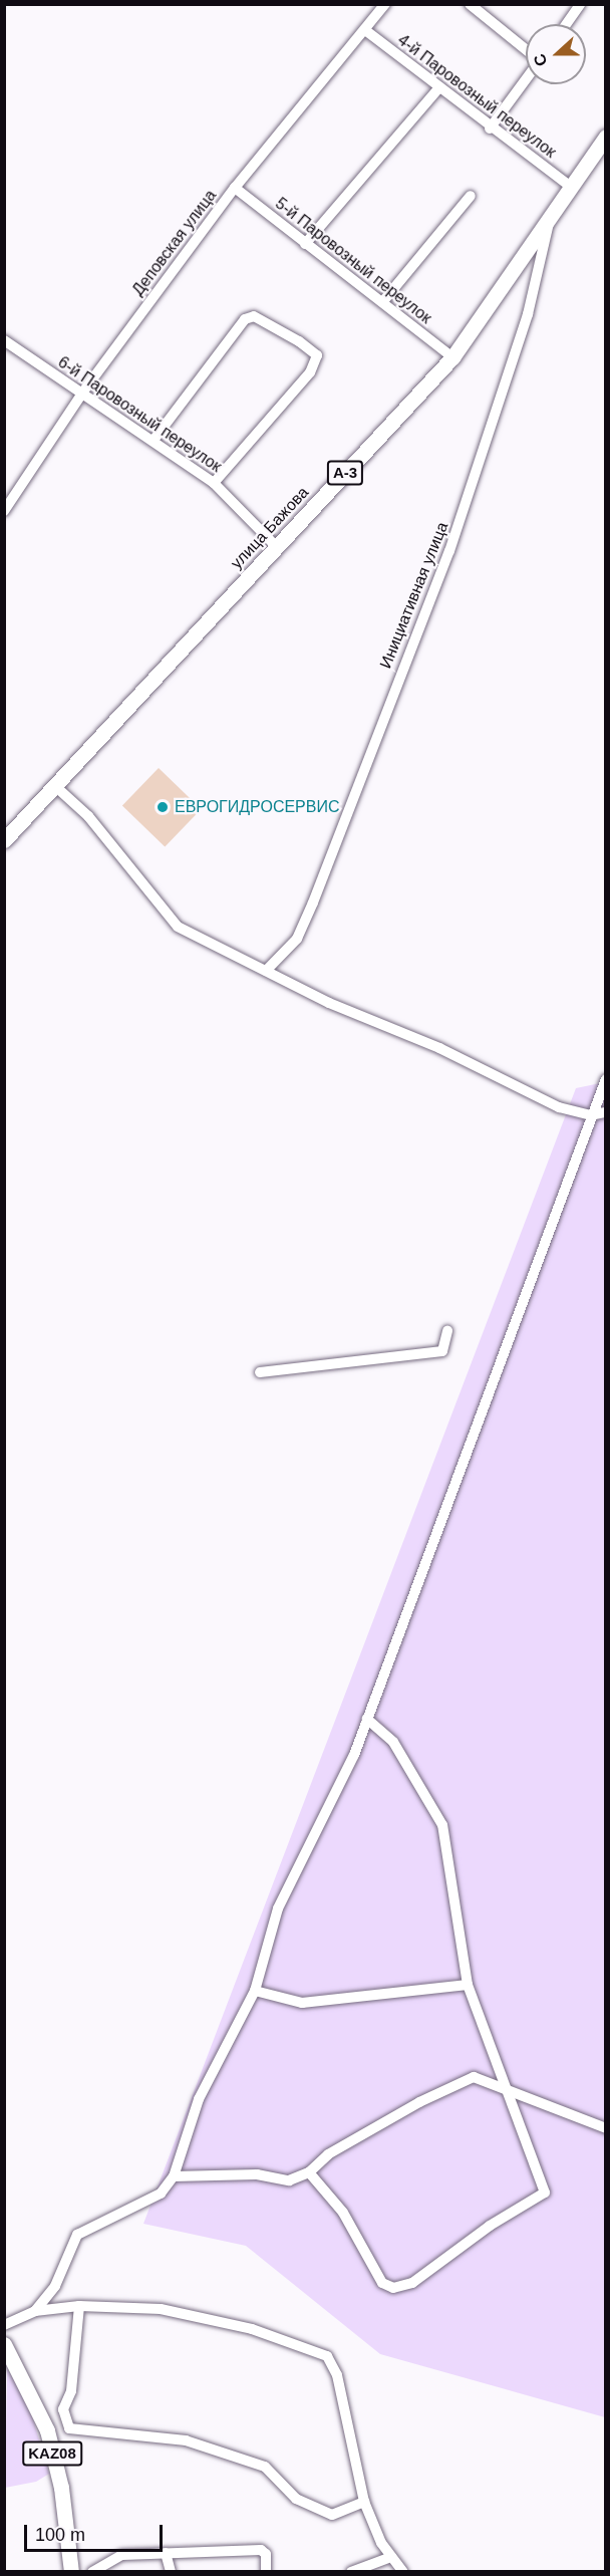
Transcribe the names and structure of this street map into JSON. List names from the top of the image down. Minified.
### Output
{"streets":{"highway":["A-3","улица Бажова","KAZ08"],"street":["4-й Паровозный переулок","Деповская улица","5-й Паровозный переулок","6-й Паровозный переулок","Инициативная улица"]},"crossings":[["4-й Паровозный переулок","Деповская улица"],["4-й Паровозный переулок","улица Бажова"],["Деповская улица","5-й Паровозный переулок"],["Деповская улица","6-й Паровозный переулок"],["5-й Паровозный переулок","улица Бажова"],["6-й Паровозный переулок","улица Бажова"],["улица Бажова","Инициативная улица"]],"places":["ЕВРОГИДРОСЕРВИС"],"scale_bar":"100 m","north":"left"}
